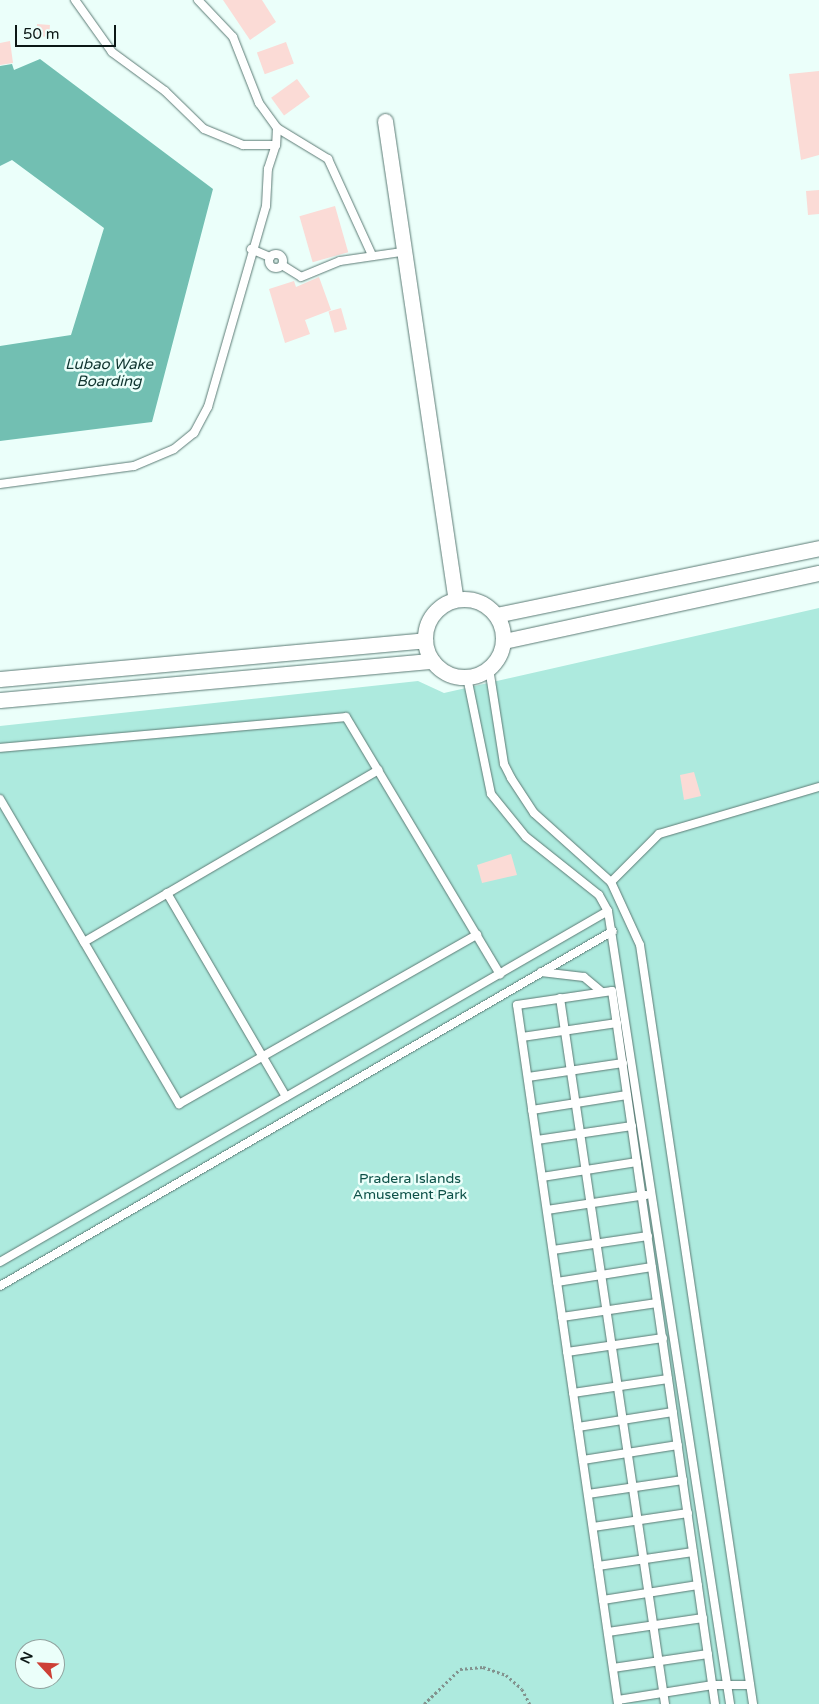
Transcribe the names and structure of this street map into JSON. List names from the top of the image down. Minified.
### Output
{"water":["Lubao Wake Boarding"],"parks":["Pradera Islands Amusement Park"],"scale_bar":"50 m","north":"top left"}
